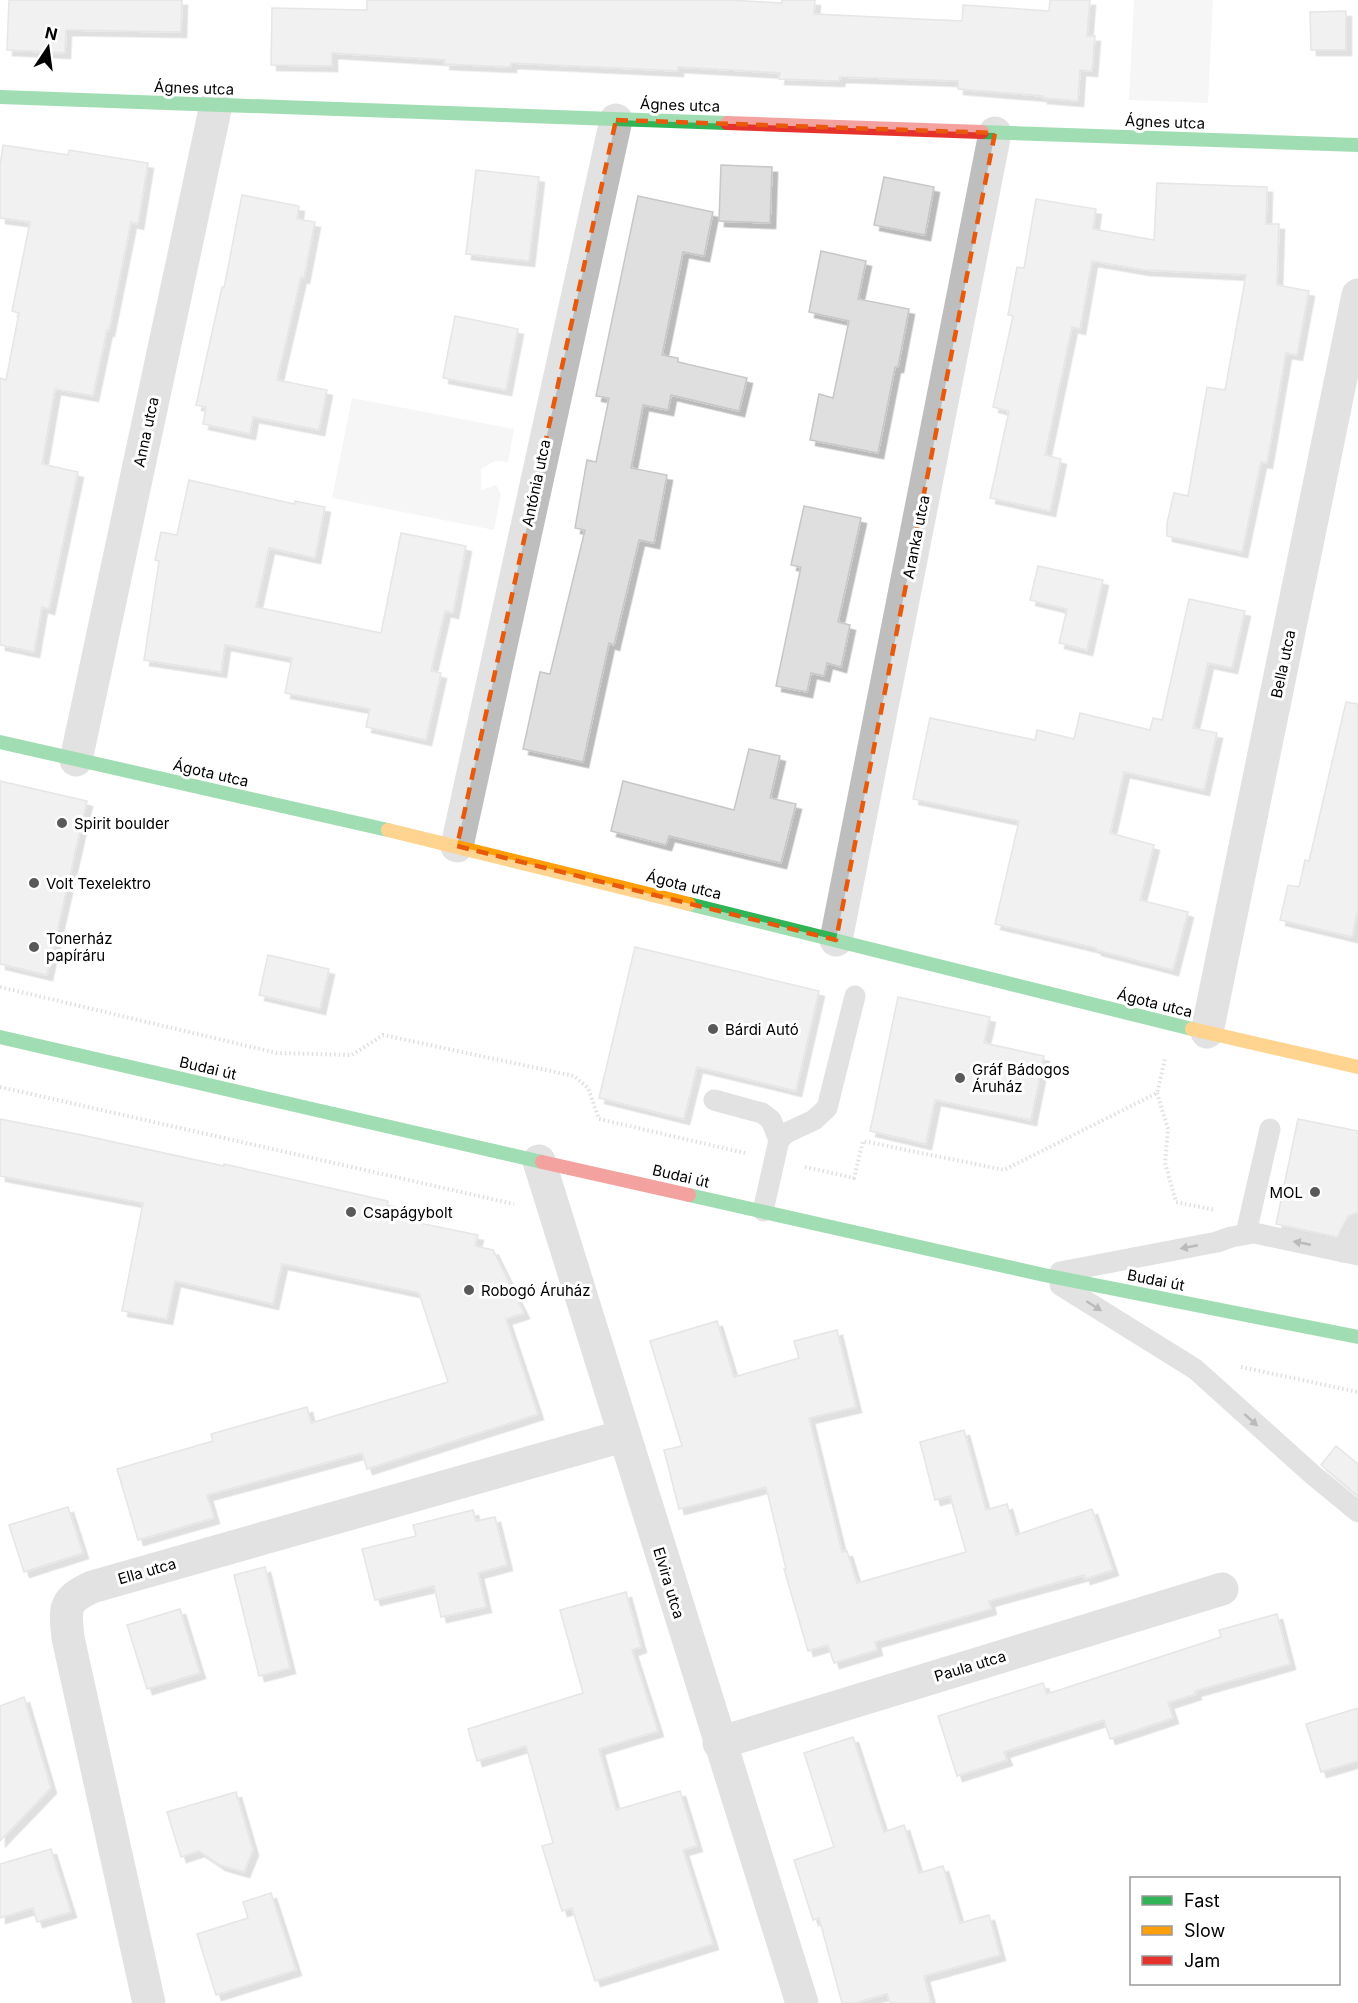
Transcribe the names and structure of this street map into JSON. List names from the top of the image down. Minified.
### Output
{"streets":{"street":["Ágnes utca","Anna utca","Antónia utca","Aranka utca","Bella utca","Ágota utca","Budai út","Ella utca","Elvira utca","Paula utca"]},"crossings":[["Ágnes utca","Anna utca"],["Ágnes utca","Antónia utca"],["Ágnes utca","Aranka utca"],["Anna utca","Ágota utca"],["Antónia utca","Ágota utca"],["Aranka utca","Ágota utca"],["Bella utca","Ágota utca"],["Budai út","Elvira utca"],["Ella utca","Elvira utca"],["Elvira utca","Paula utca"]],"places":["Spirit boulder","Volt Texelektro","Tonerház papíráru","Bárdi Autó","Gráf Bádogos Áruház","MOL","Csapágybolt","Robogó Áruház"],"legend":["Fast","Slow","Jam"],"north":"top"}
